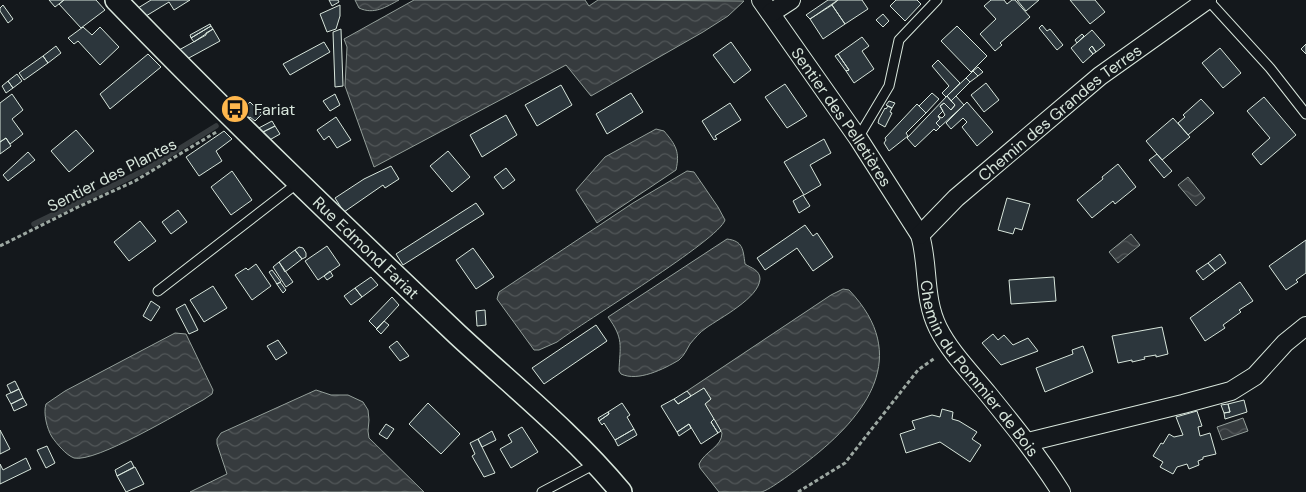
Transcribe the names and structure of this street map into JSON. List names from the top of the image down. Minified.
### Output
{"streets":{"street":["Chemin des Grandes Terres","Sentier des Pelletières","Rue Edmond Fariat","Chemin du Pommier de Bois"],"path":["Sentier des Plantes"]},"crossings":[["Chemin des Grandes Terres","Sentier des Pelletières"],["Chemin des Grandes Terres","Chemin du Pommier de Bois"],["Sentier des Pelletières","Chemin du Pommier de Bois"],["Sentier des Plantes","Rue Edmond Fariat"]],"places":{"bus stop":["Fariat"]}}
